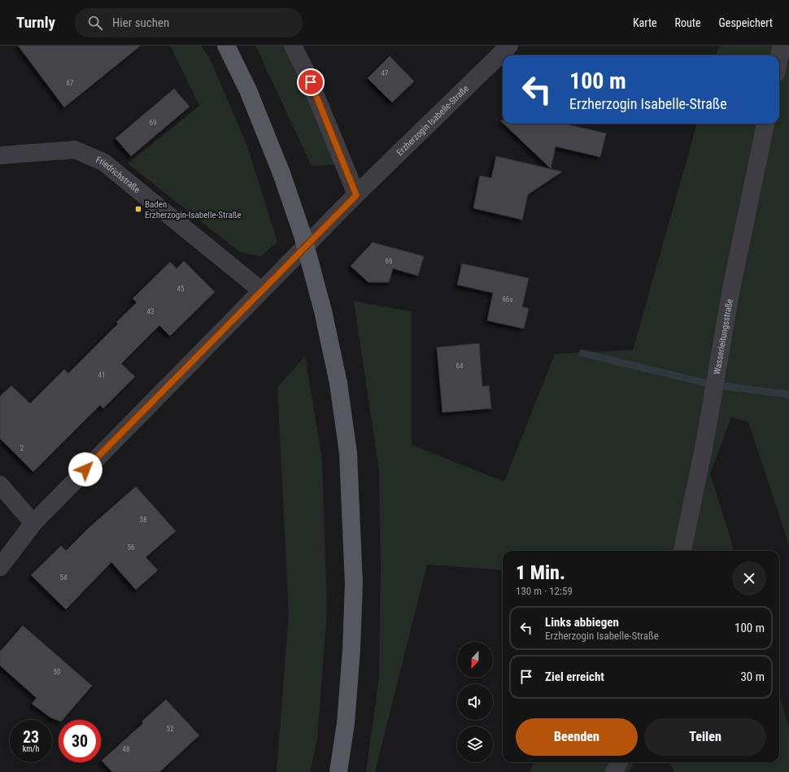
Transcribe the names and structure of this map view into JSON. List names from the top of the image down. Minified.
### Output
{"streets":{"street":["Erzherzogin Isabelle-Straße","Friedrichstraße","Wasserleitungsstraße"]},"crossings":[["Erzherzogin Isabelle-Straße","Friedrichstraße"]],"places":{"transit":["Baden Erzherzogin-Isabelle-Straße"]},"house_numbers":["47","67","69","66","45","66a","43","64","41","2","58","56","54","50","52","48"],"north":"bottom","page":{"header":"Turnly","search":"Hier suchen","nav":["Karte","Route","Gespeichert"],"turn":["100 m","Erzherzogin Isabelle-Straße"],"heading":["1 Min.","130 m · 12:59"],"list":[{"name":"Links abbiegen","note":"Erzherzogin Isabelle-Straße","value":"100 m"},{"name":"Ziel erreicht","value":"30 m"}],"buttons":["Beenden","Teilen"],"speed":"23 km/h","limit":"30"}}
